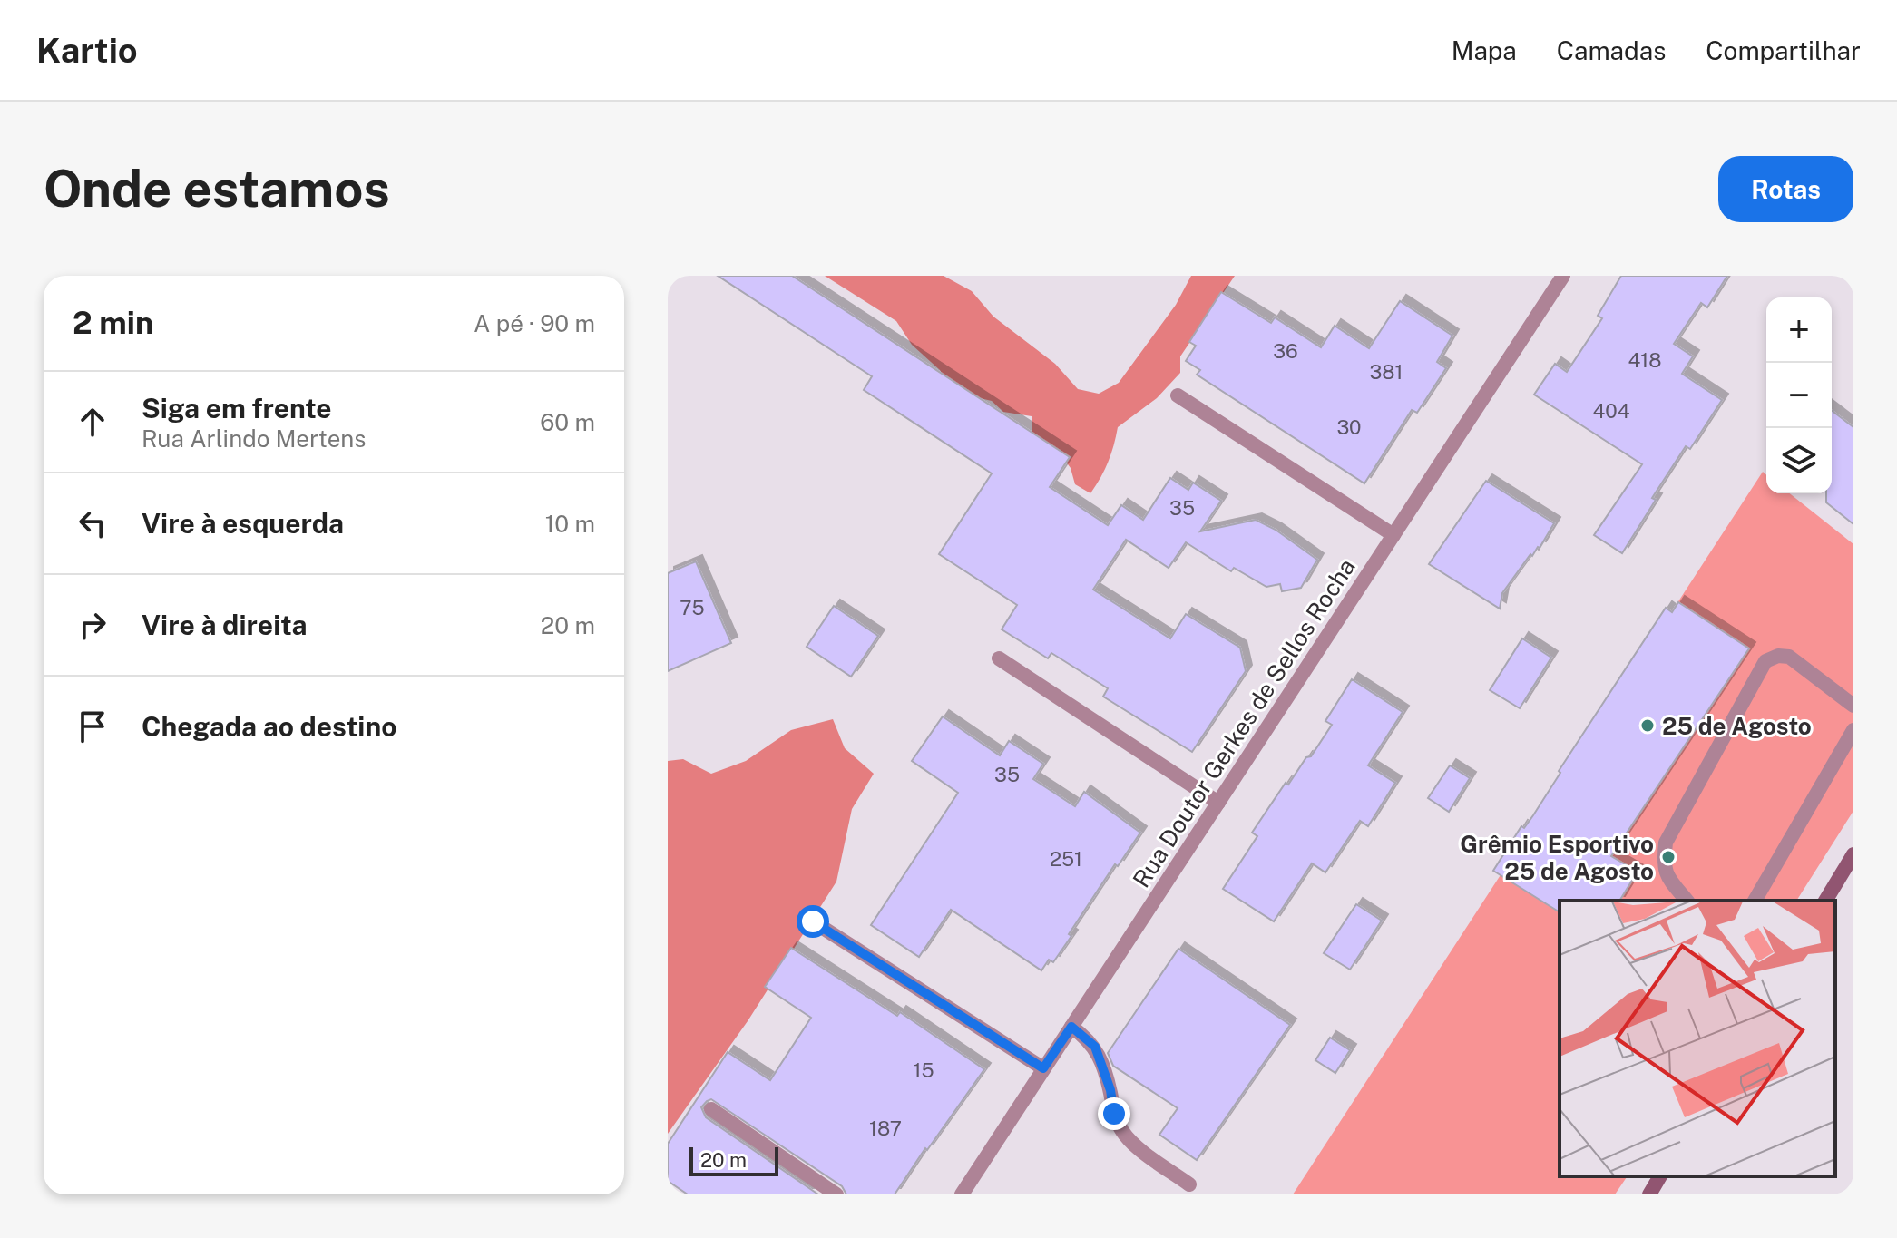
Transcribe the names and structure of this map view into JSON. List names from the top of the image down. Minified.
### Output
{"streets":{"street":["Rua Doutor Gerkes de Sellos Rocha"]},"places":["25 de Agosto","Grêmio Esportivo 25 de Agosto"],"house_numbers":["36","418","381","404","30","35","75","35","251","15","187"],"scale_bar":"20 m","page":{"header":"Kartio","nav":["Mapa","Camadas","Compartilhar"],"buttons":"Rotas","title":"Onde estamos","heading":["2 min","A pé · 90 m"],"map_buttons":["+","−"],"list":[["Siga em frente","Rua Arlindo Mertens","60 m"],["Vire à esquerda","10 m"],["Vire à direita","20 m"],"Chegada ao destino"],"scale":"20 m"}}
